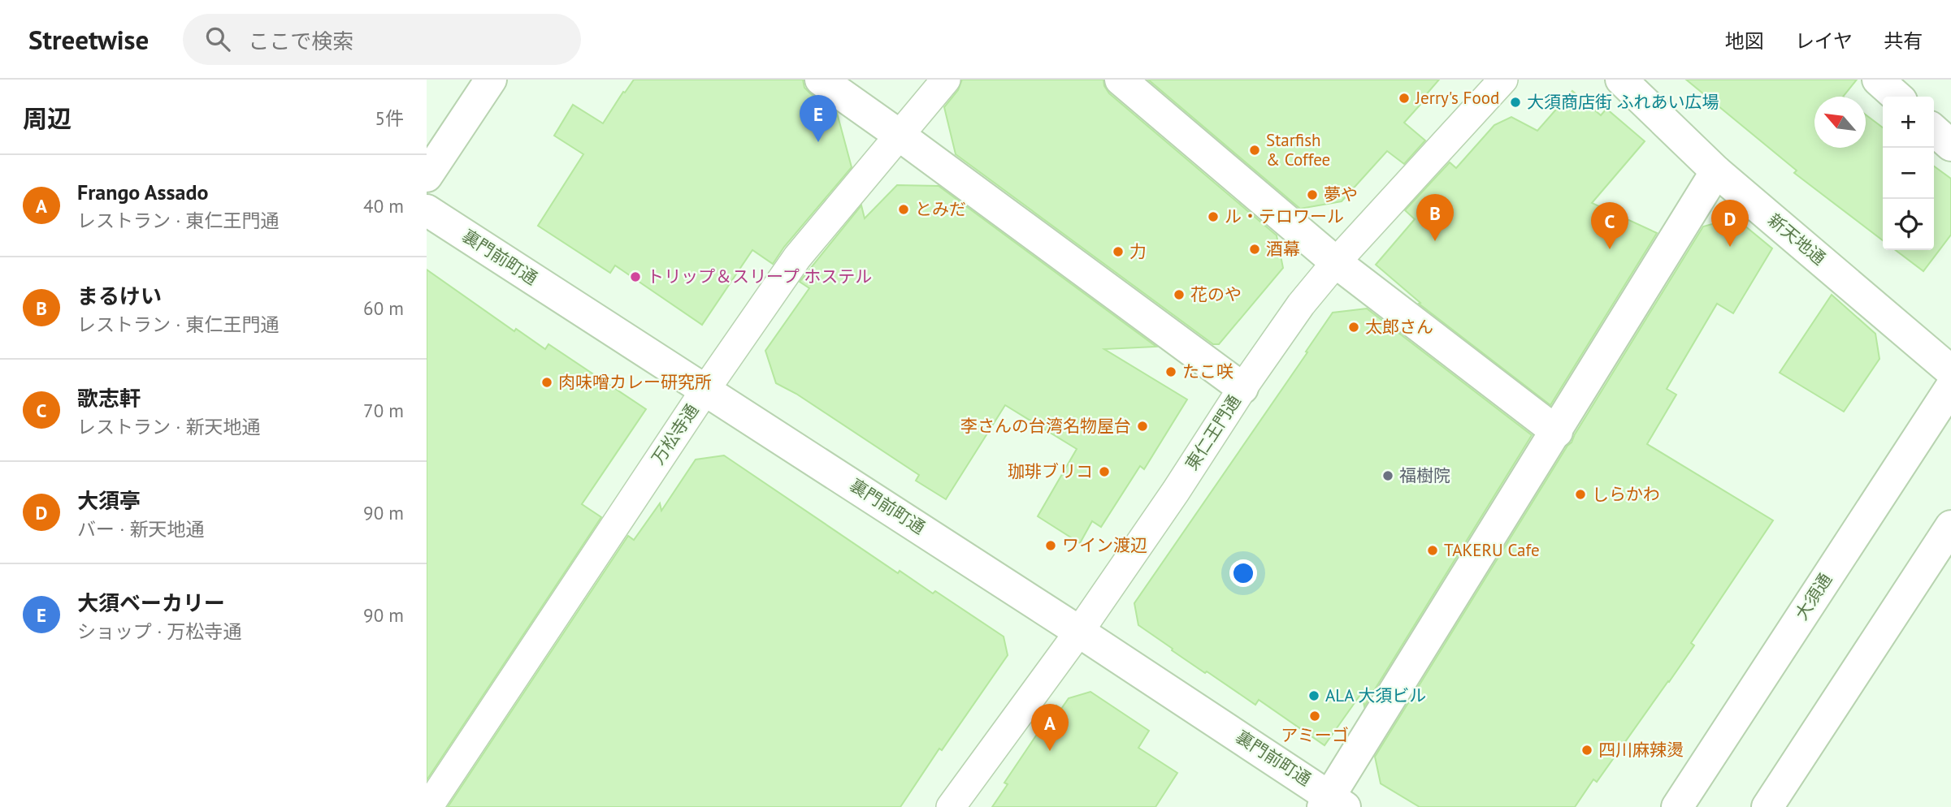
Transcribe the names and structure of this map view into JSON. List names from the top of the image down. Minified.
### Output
{"streets":{"street":["新天地通","裏門前町通","東仁王門通","万松寺通","大須通"]},"crossings":[["裏門前町通","東仁王門通"],["裏門前町通","万松寺通"]],"places":["Jerry's Food","大須商店街 ふれあい広場","Starfish & Coffee","夢や","とみだ","ル・テロワール","酒幕","力","トリップ＆スリープ ホステル","花のや","太郎さん","たこ咲","肉味噌カレー研究所","李さんの台湾名物屋台","珈琲ブリコ","福樹院","しらかわ","ワイン渡辺","TAKERU Cafe","ALA 大須ビル","アミーゴ","四川麻辣燙"],"north":"top left","page":{"header":"Streetwise","search":"ここで検索","nav":["地図","レイヤ","共有"],"heading":["周辺","5件"],"pins":["E","B","D","C","A"],"map_buttons":["+","−"],"list":[{"mark":"A","name":"Frango Assado","note":"レストラン · 東仁王門通","value":"40 m"},{"mark":"B","name":"まるけい","note":"レストラン · 東仁王門通","value":"60 m"},{"mark":"C","name":"歌志軒","note":"レストラン · 新天地通","value":"70 m"},{"mark":"D","name":"大須亭","note":"バー · 新天地通","value":"90 m"},{"mark":"E","name":"大須ベーカリー","note":"ショップ · 万松寺通","value":"90 m"}]}}
